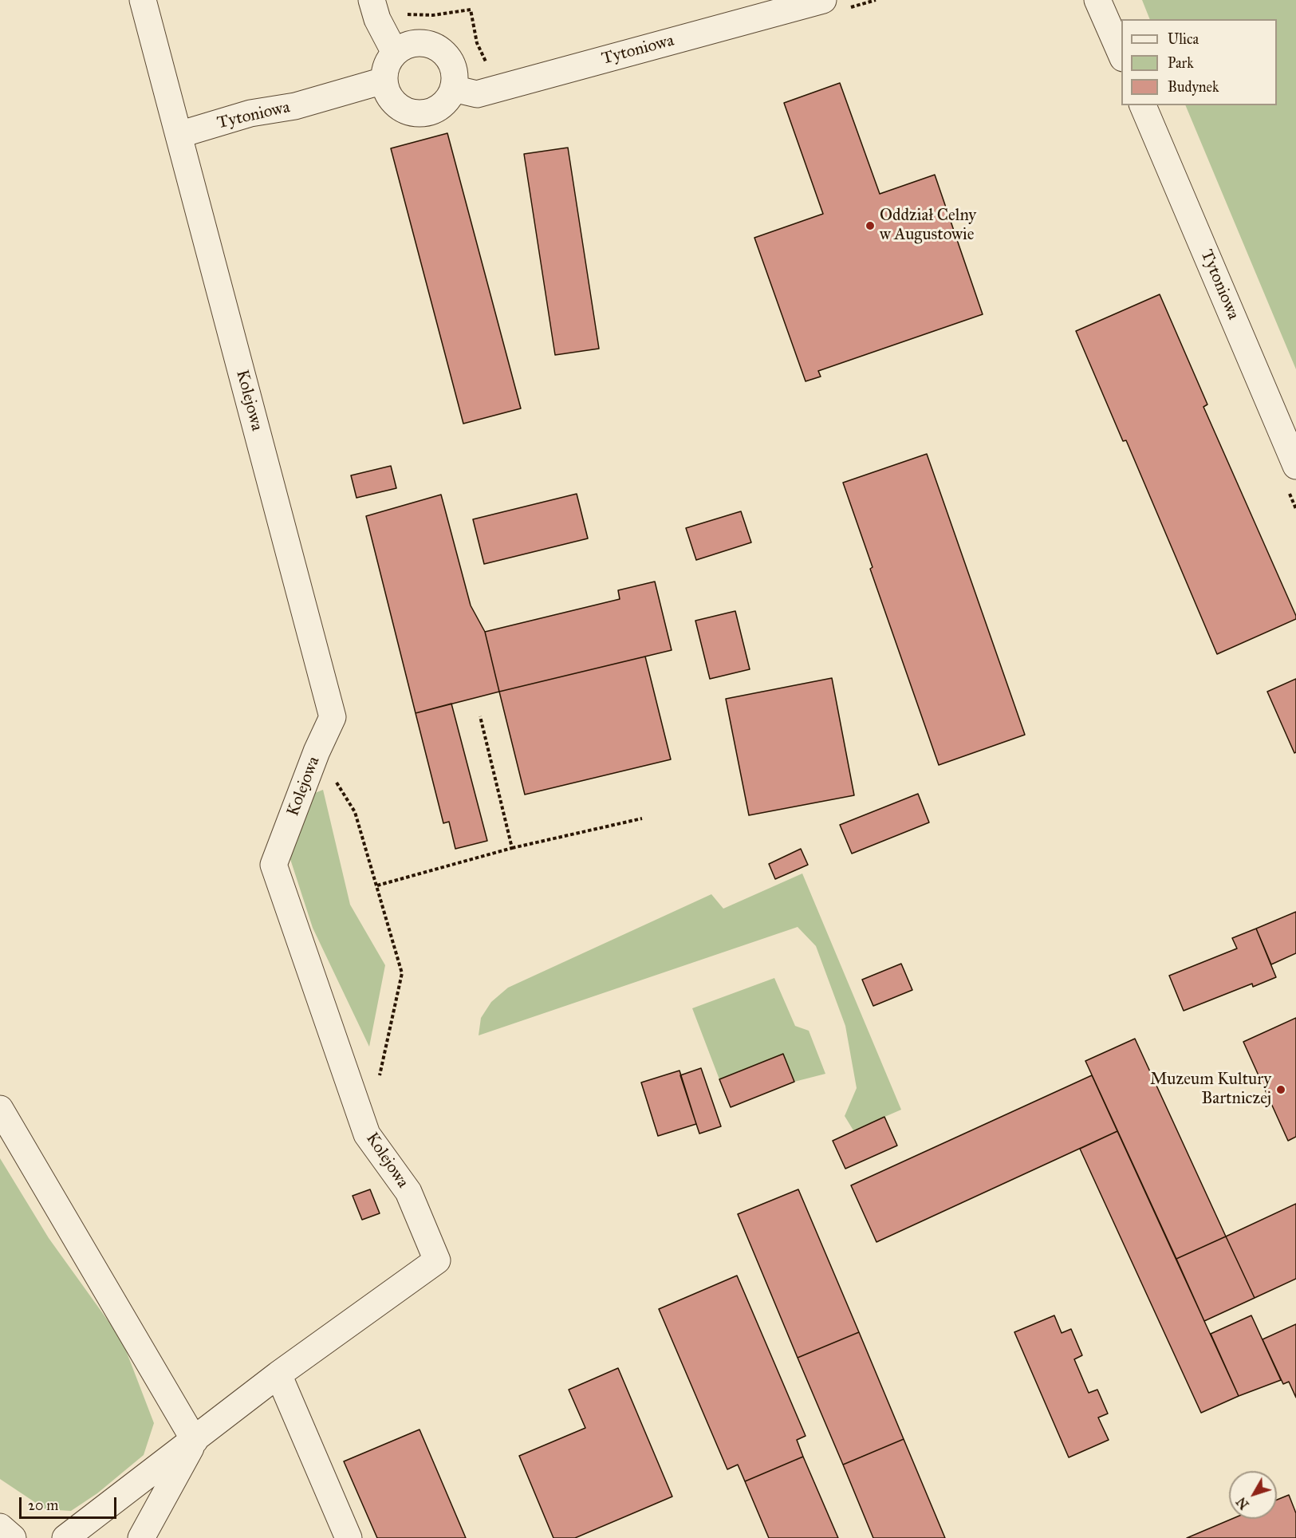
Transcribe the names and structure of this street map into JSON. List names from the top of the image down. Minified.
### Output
{"streets":{"street":["Tytoniowa","Kolejowa"]},"crossings":[["Tytoniowa","Kolejowa"]],"places":["Oddział Celny w Augustowie","Muzeum Kultury Bartniczej"],"legend":["Ulica","Park","Budynek"],"scale_bar":"20 m","north":"bottom left"}
